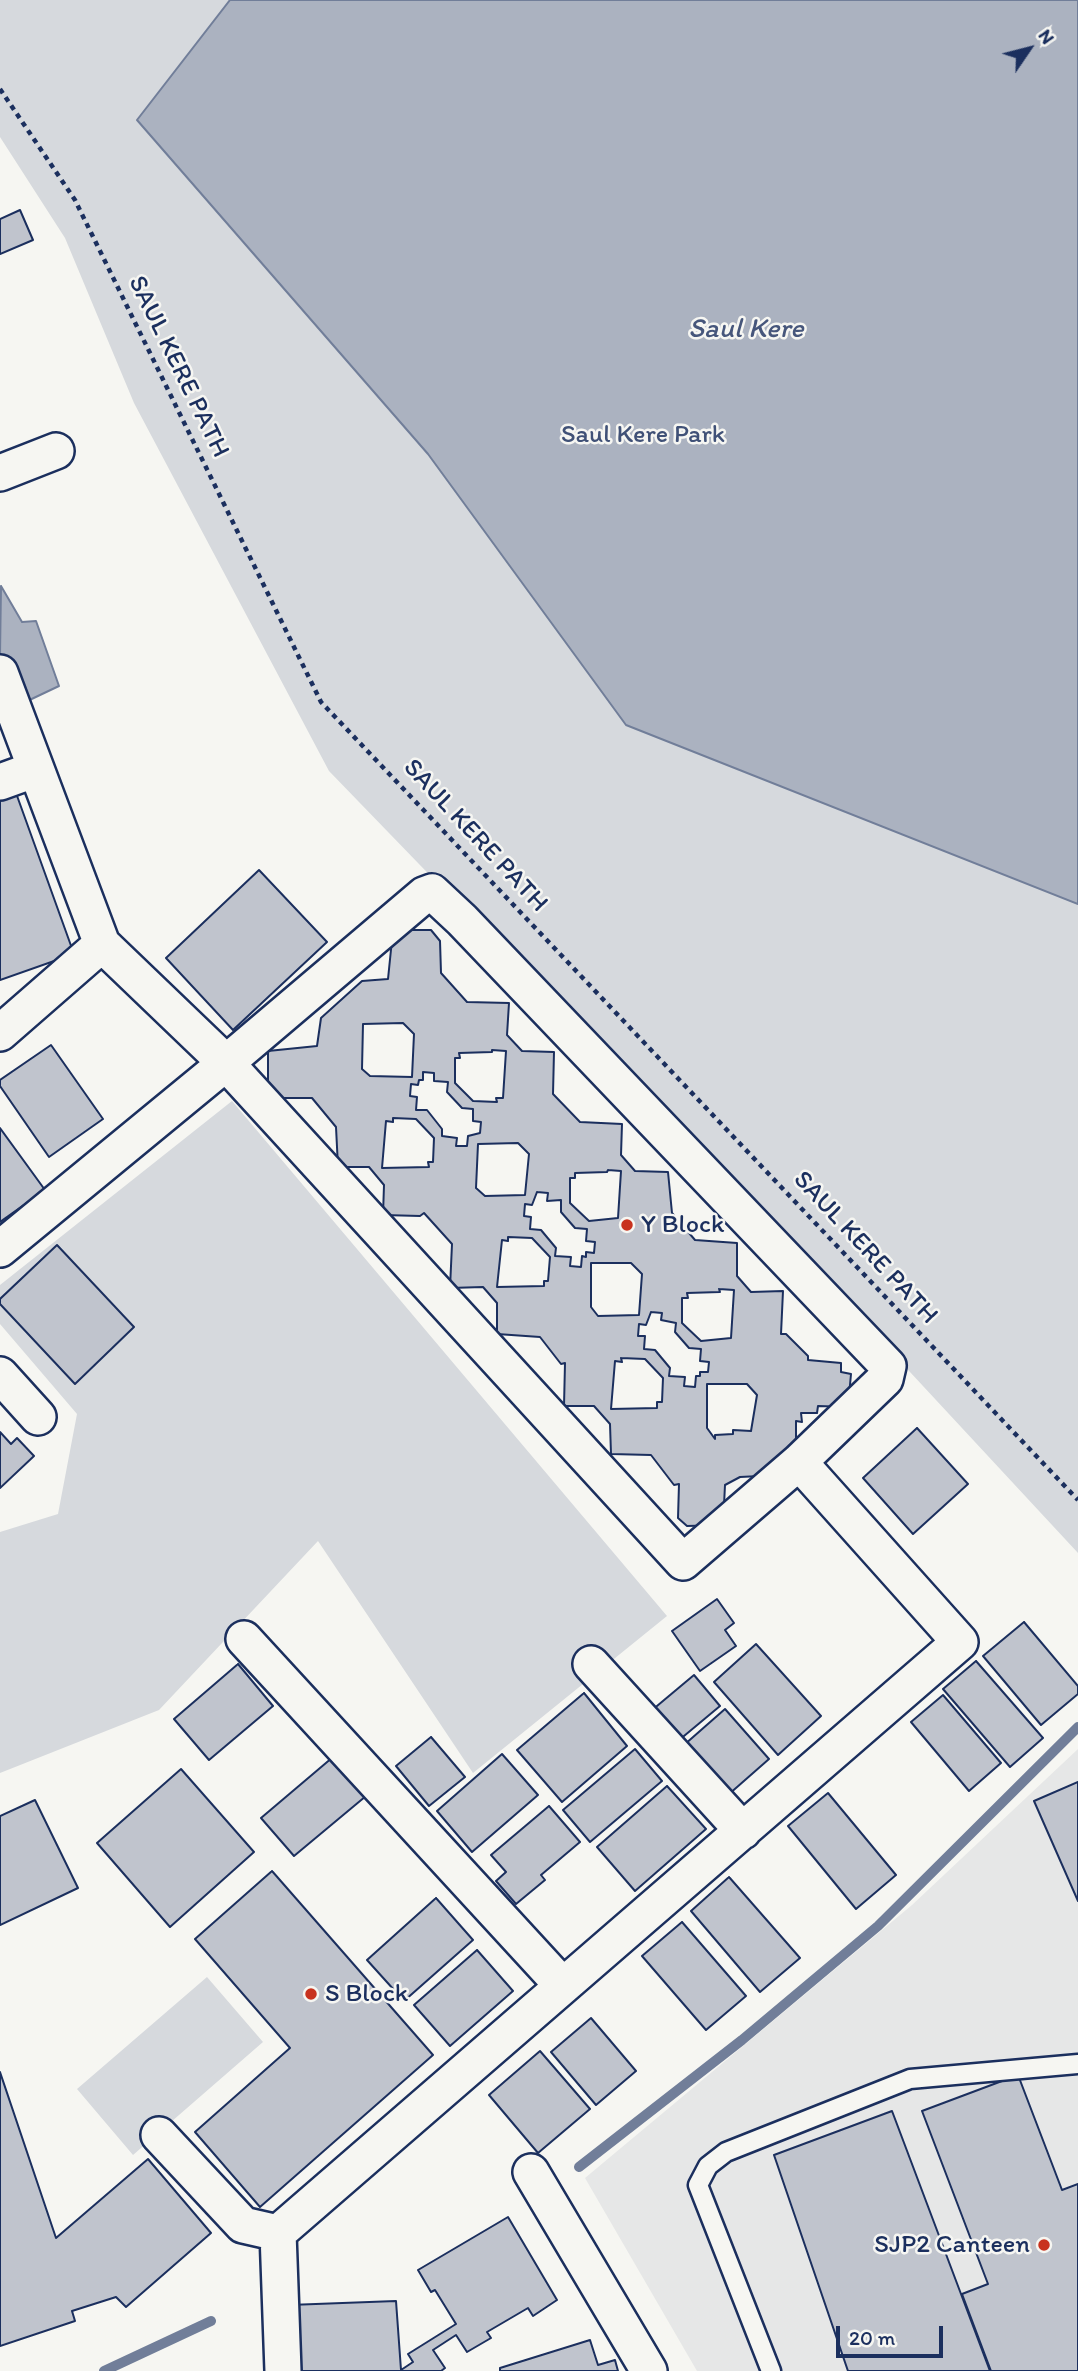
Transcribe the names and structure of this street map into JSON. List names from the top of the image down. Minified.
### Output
{"streets":{"path":["SAUL KERE PATH"]},"water":["Saul Kere"],"parks":["Saul Kere Park"],"places":["Y Block","S Block","SJP2 Canteen"],"scale_bar":"20 m","north":"top right"}
